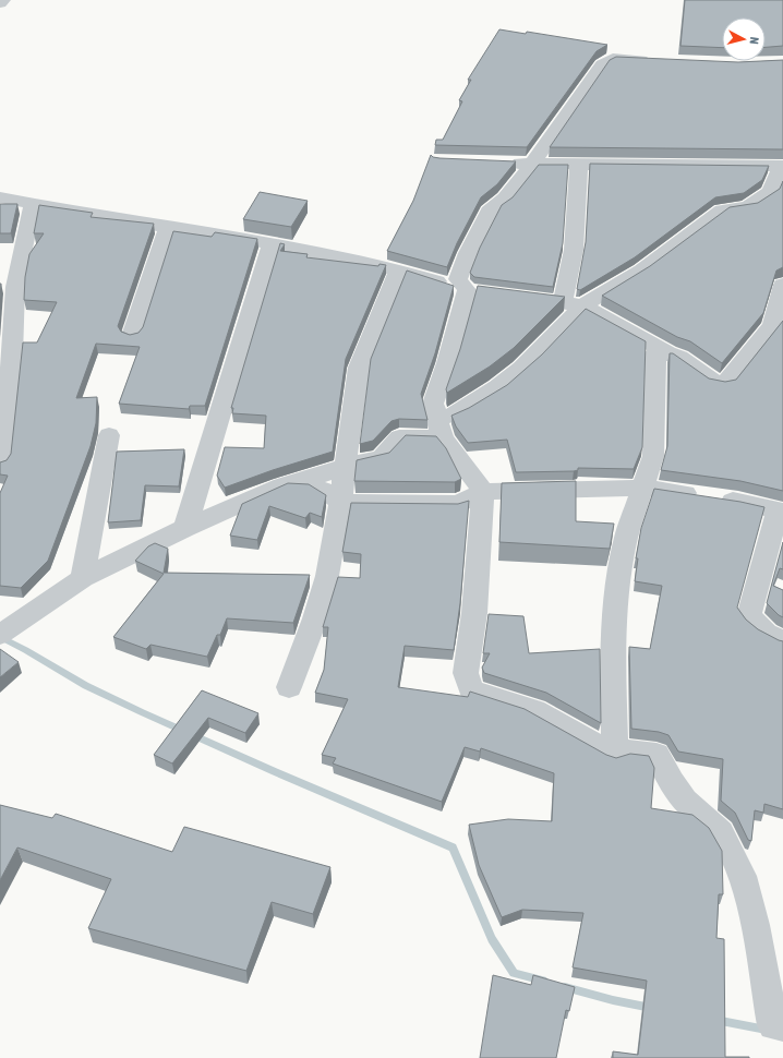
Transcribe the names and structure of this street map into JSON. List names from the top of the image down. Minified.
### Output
{"north":"right"}
